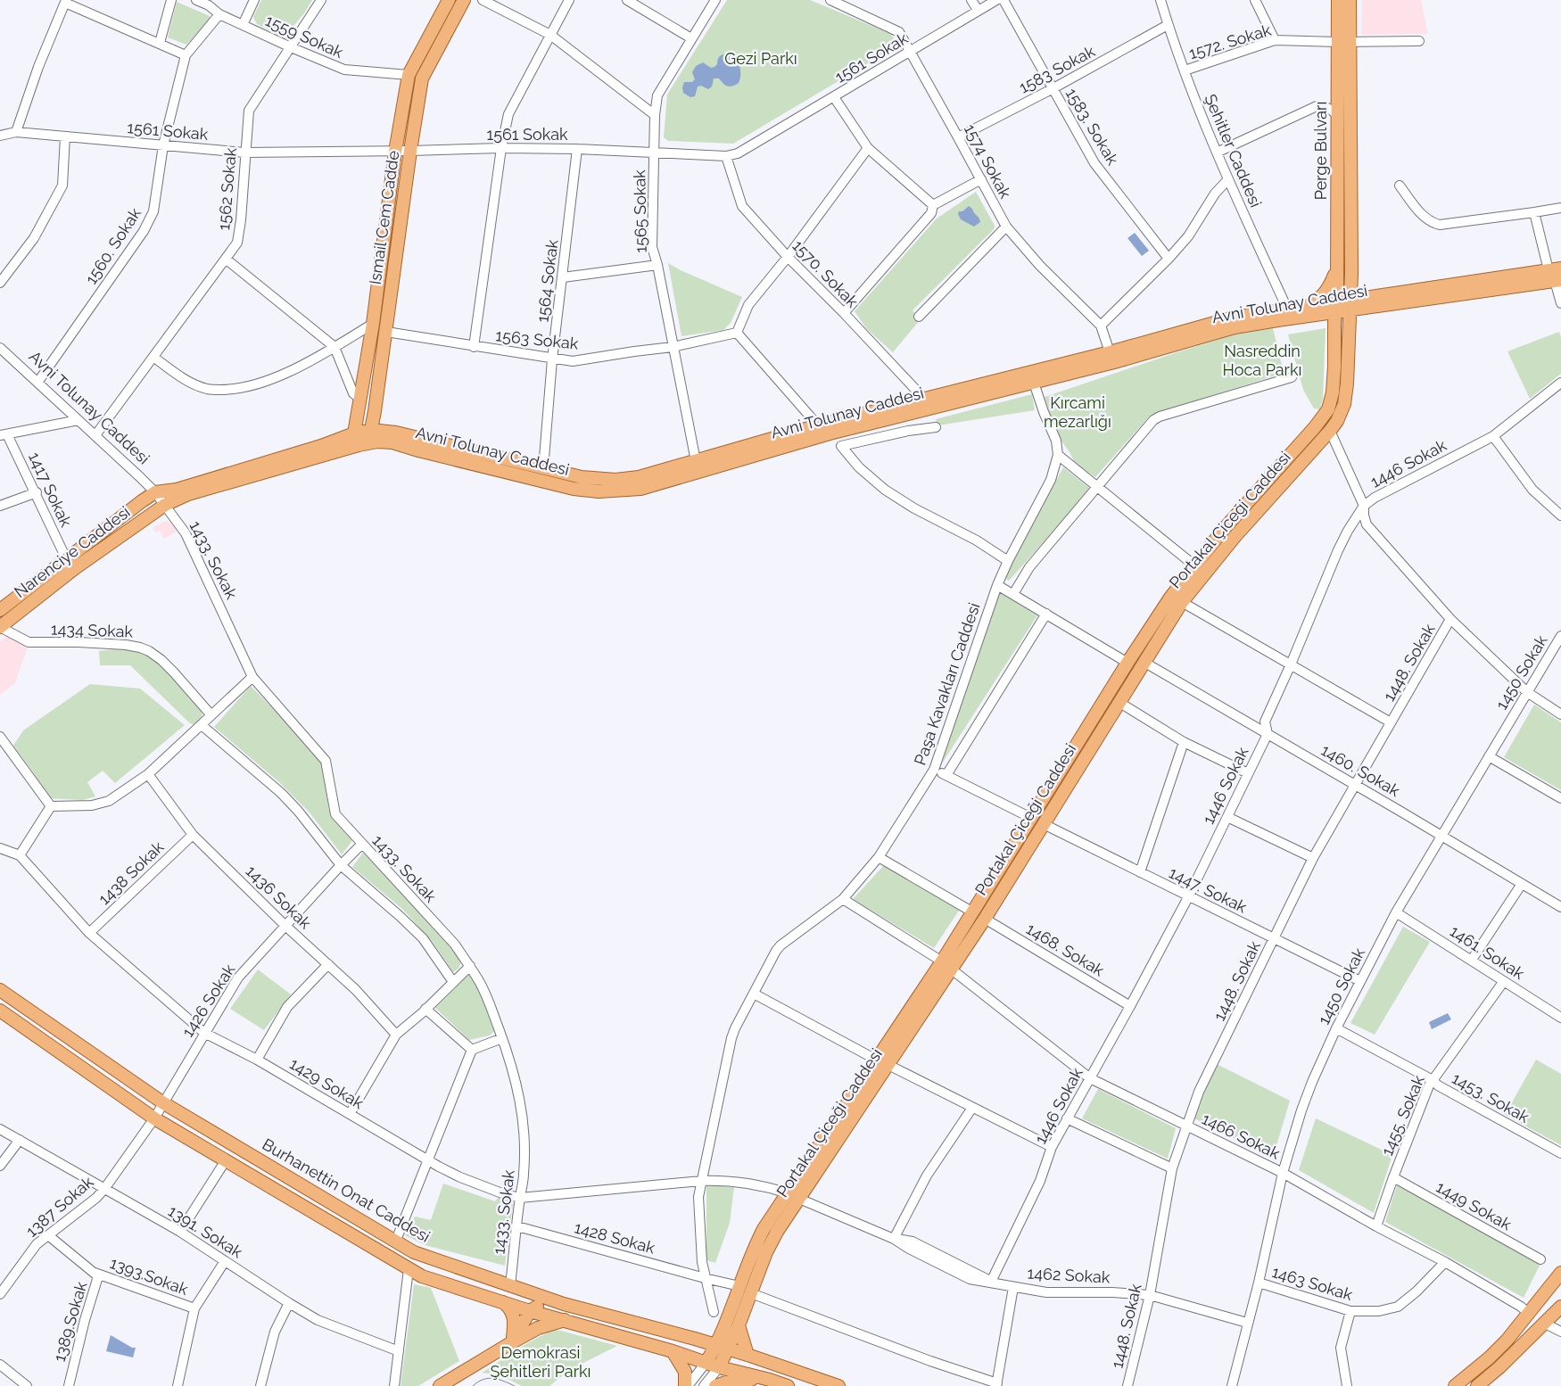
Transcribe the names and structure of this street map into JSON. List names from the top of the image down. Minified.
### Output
{"streets":{"main road":["Perge Bulvarı","Ismail Cem Cadde","Avni Tolunay Caddesi","Portakal Çiceği Caddesi","Narenciye Caddesi","Burhanettin Onat Caddesi"],"street":["1559 Sokak","1572. Sokak","1561 Sokak","1583 Sokak","1583. Sokak","Şehitler Caddesi","1574 Sokak","1562 Sokak","1565 Sokak","1560. Sokak","1570. Sokak","1564 Sokak","1563 Sokak","1446 Sokak","1417 Sokak","1433. Sokak","1434 Sokak","1448. Sokak","1450 Sokak","Paşa Kavakları Caddesi","1460. Sokak","1438 Sokak","1447. Sokak","1436 Sokak","1468. Sokak","1461. Sokak","1426 Sokak","1429 Sokak","1453. Sokak","1455. Sokak","1466 Sokak","1449 Sokak","1387 Sokak","1391. Sokak","1428 Sokak","1462 Sokak","1393.Sokak","1463 Sokak","1389.Sokak"]},"crossings":[["1559 Sokak","1562 Sokak"],["1559 Sokak","Ismail Cem Cadde"],["1559 Sokak","1560. Sokak"],["1572. Sokak","Şehitler Caddesi"],["1572. Sokak","Perge Bulvarı"],["1561 Sokak","1574 Sokak"],["1561 Sokak","1562 Sokak"],["1561 Sokak","1565 Sokak"],["1561 Sokak","Ismail Cem Cadde"],["1561 Sokak","1560. Sokak"],["1561 Sokak","1570. Sokak"],["1561 Sokak","1564 Sokak"],["1583 Sokak","1583. Sokak"],["1583 Sokak","Şehitler Caddesi"],["1583 Sokak","1574 Sokak"],["Şehitler Caddesi","Avni Tolunay Caddesi"],["Perge Bulvarı","Avni Tolunay Caddesi"],["Perge Bulvarı","Portakal Çiceği Caddesi"],["1574 Sokak","Avni Tolunay Caddesi"],["1562 Sokak","Avni Tolunay Caddesi"],["1565 Sokak","Avni Tolunay Caddesi"],["1565 Sokak","1563 Sokak"],["Ismail Cem Cadde","Avni Tolunay Caddesi"],["Ismail Cem Cadde","1563 Sokak"],["1560. Sokak","Avni Tolunay Caddesi"],["1570. Sokak","Avni Tolunay Caddesi"],["1564 Sokak","Avni Tolunay Caddesi"],["1564 Sokak","1563 Sokak"],["Avni Tolunay Caddesi","Portakal Çiceği Caddesi"],["Avni Tolunay Caddesi","Narenciye Caddesi"],["Avni Tolunay Caddesi","1433. Sokak"],["Avni Tolunay Caddesi","Paşa Kavakları Caddesi"],["1446 Sokak","1460. Sokak"],["1446 Sokak","1447. Sokak"],["1446 Sokak","1468. Sokak"],["1446 Sokak","1466 Sokak"],["1446 Sokak","1462 Sokak"],["1417 Sokak","Narenciye Caddesi"],["Portakal Çiceği Caddesi","1460. Sokak"],["Portakal Çiceği Caddesi","1447. Sokak"],["Portakal Çiceği Caddesi","1468. Sokak"],["Portakal Çiceği Caddesi","1429 Sokak"],["Portakal Çiceği Caddesi","1466 Sokak"],["Portakal Çiceği Caddesi","Burhanettin Onat Caddesi"],["Portakal Çiceği Caddesi","1428 Sokak"],["Portakal Çiceği Caddesi","1462 Sokak"],["Narenciye Caddesi","1433. Sokak"],["Narenciye Caddesi","1434 Sokak"],["1433. Sokak","1426 Sokak"],["1433. Sokak","1429 Sokak"],["1433. Sokak","Burhanettin Onat Caddesi"],["1433. Sokak","1428 Sokak"],["1448. Sokak","1460. Sokak"],["1448. Sokak","1447. Sokak"],["1448. Sokak","1466 Sokak"],["1448. Sokak","1462 Sokak"],["1450 Sokak","1460. Sokak"],["1450 Sokak","1447. Sokak"],["1450 Sokak","1461. Sokak"],["1450 Sokak","1453. Sokak"],["1450 Sokak","1466 Sokak"],["1450 Sokak","1462 Sokak"],["1450 Sokak","1463 Sokak"],["Paşa Kavakları Caddesi","1429 Sokak"],["Paşa Kavakları Caddesi","1466 Sokak"],["Paşa Kavakları Caddesi","1428 Sokak"],["1438 Sokak","1436 Sokak"],["1438 Sokak","1429 Sokak"],["1436 Sokak","1426 Sokak"],["1461. Sokak","1455. Sokak"],["1426 Sokak","1429 Sokak"],["1426 Sokak","Burhanettin Onat Caddesi"],["1426 Sokak","1387 Sokak"],["1453. Sokak","1455. Sokak"],["1455. Sokak","1466 Sokak"],["1455. Sokak","1449 Sokak"],["1466 Sokak","1463 Sokak"],["1387 Sokak","1391. Sokak"],["1387 Sokak","1389.Sokak"],["1393.Sokak","1389.Sokak"]],"parks":["Gezi Parkı","Nasreddin Hoca Parkı","Kırcami mezarlığı","Demokrasi Şehitleri Parkı"]}
